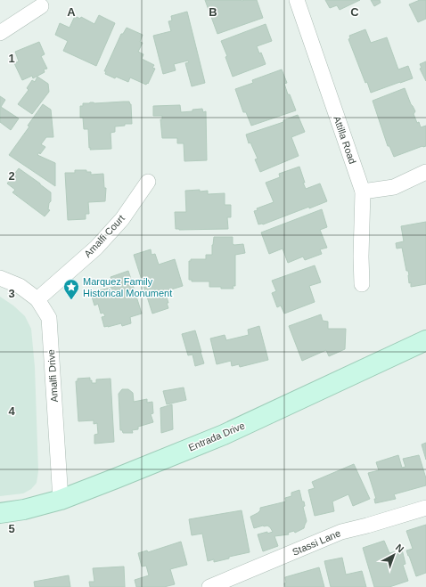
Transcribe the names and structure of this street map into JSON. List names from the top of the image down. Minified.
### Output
{"streets":{"street":["Attilla Road","Amalfi Court","Amalfi Drive","Entrada Drive","Stassi Lane"]},"crossings":[["Amalfi Court","Amalfi Drive"],["Amalfi Drive","Entrada Drive"]],"places":{"place":["Marquez Family Historical Monument"]},"north":"top right","grid":{"columns":["A","B","C"],"rows":["1","2","3","4","5"]}}
